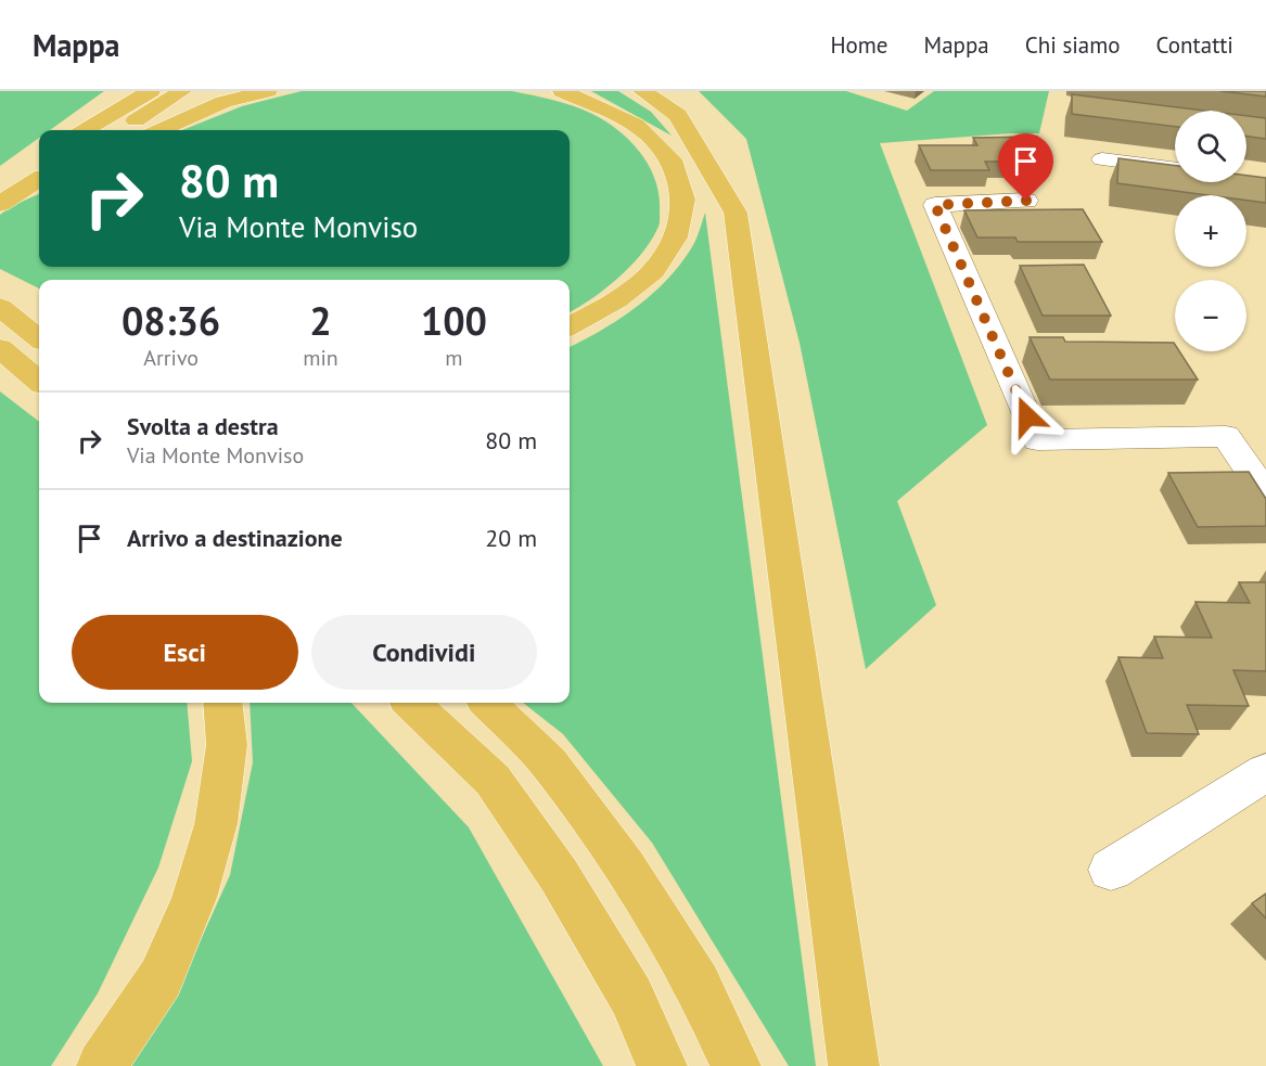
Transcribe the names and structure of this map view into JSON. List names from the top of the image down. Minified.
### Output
{"page":{"header":"Mappa","nav":["Home","Mappa","Chi siamo","Contatti"],"map_buttons":["+","−"],"turn":["80 m","Via Monte Monviso"],"eta":["08:36","Arrivo","2","min","100","m"],"list":[{"name":"Svolta a destra","note":"Via Monte Monviso","value":"80 m"},{"name":"Arrivo a destinazione","value":"20 m"}],"buttons":["Esci","Condividi"]}}
